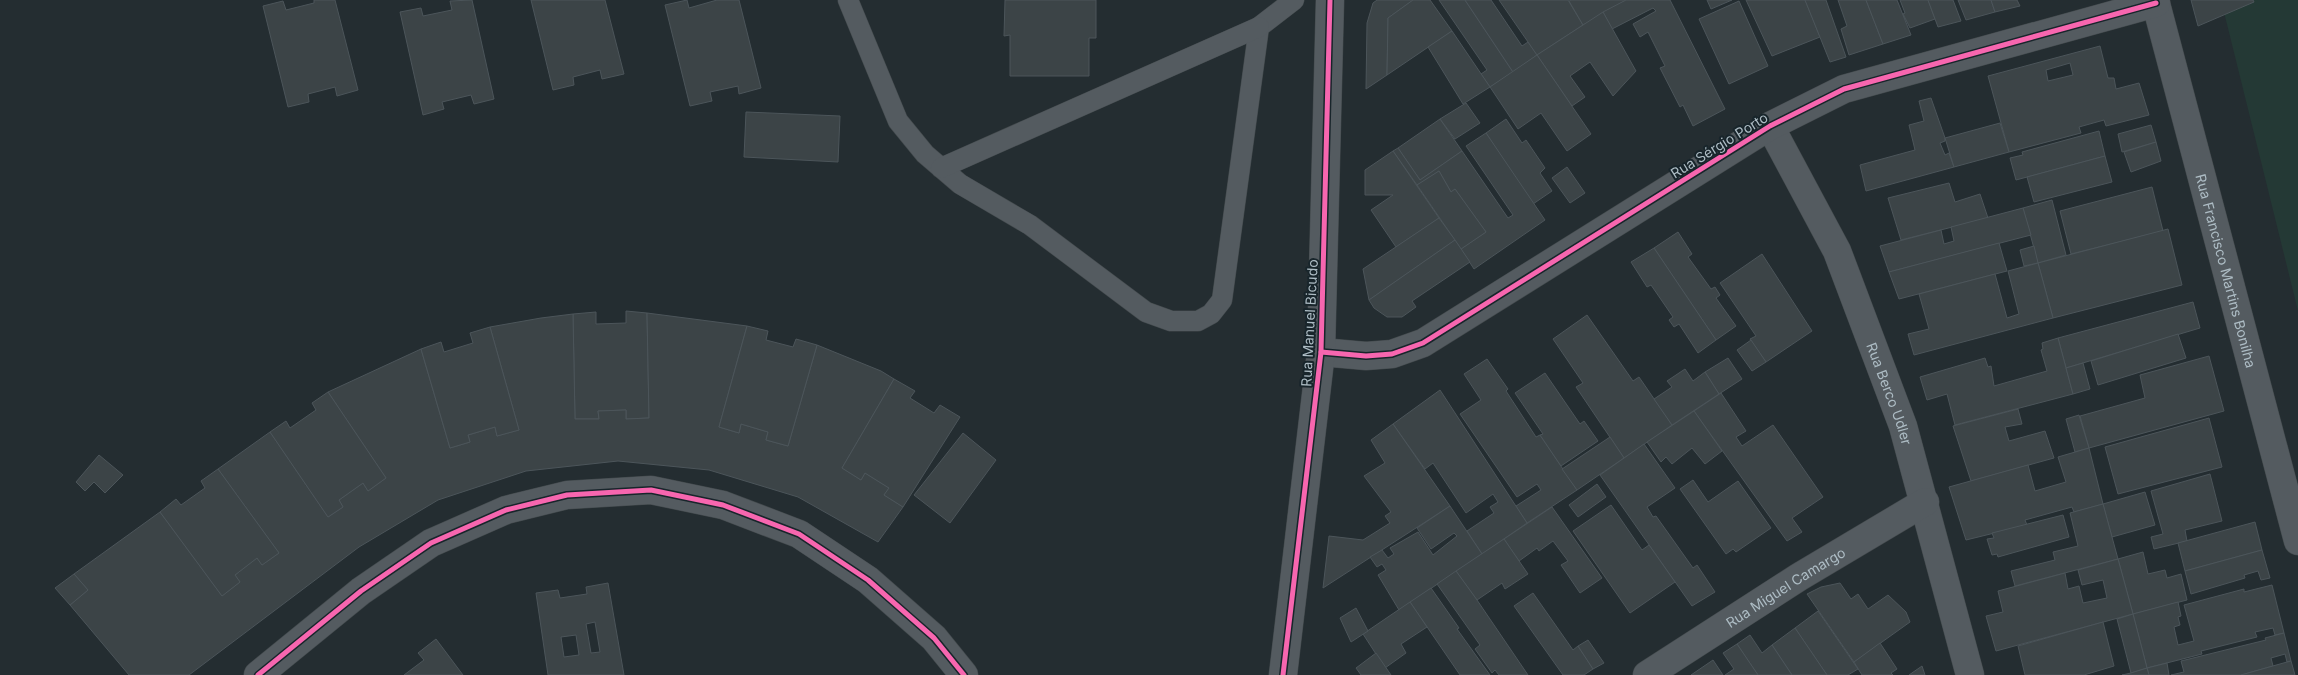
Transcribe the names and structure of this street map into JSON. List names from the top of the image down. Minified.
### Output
{"streets":{"street":["Rua Sérgio Porto","Rua Francisco Martins Bonilha","Rua Manuel Bicudo","Rua Berco Udler","Rua Miguel Camargo"]},"crossings":[["Rua Sérgio Porto","Rua Francisco Martins Bonilha"],["Rua Sérgio Porto","Rua Manuel Bicudo"],["Rua Sérgio Porto","Rua Berco Udler"],["Rua Berco Udler","Rua Miguel Camargo"]]}
